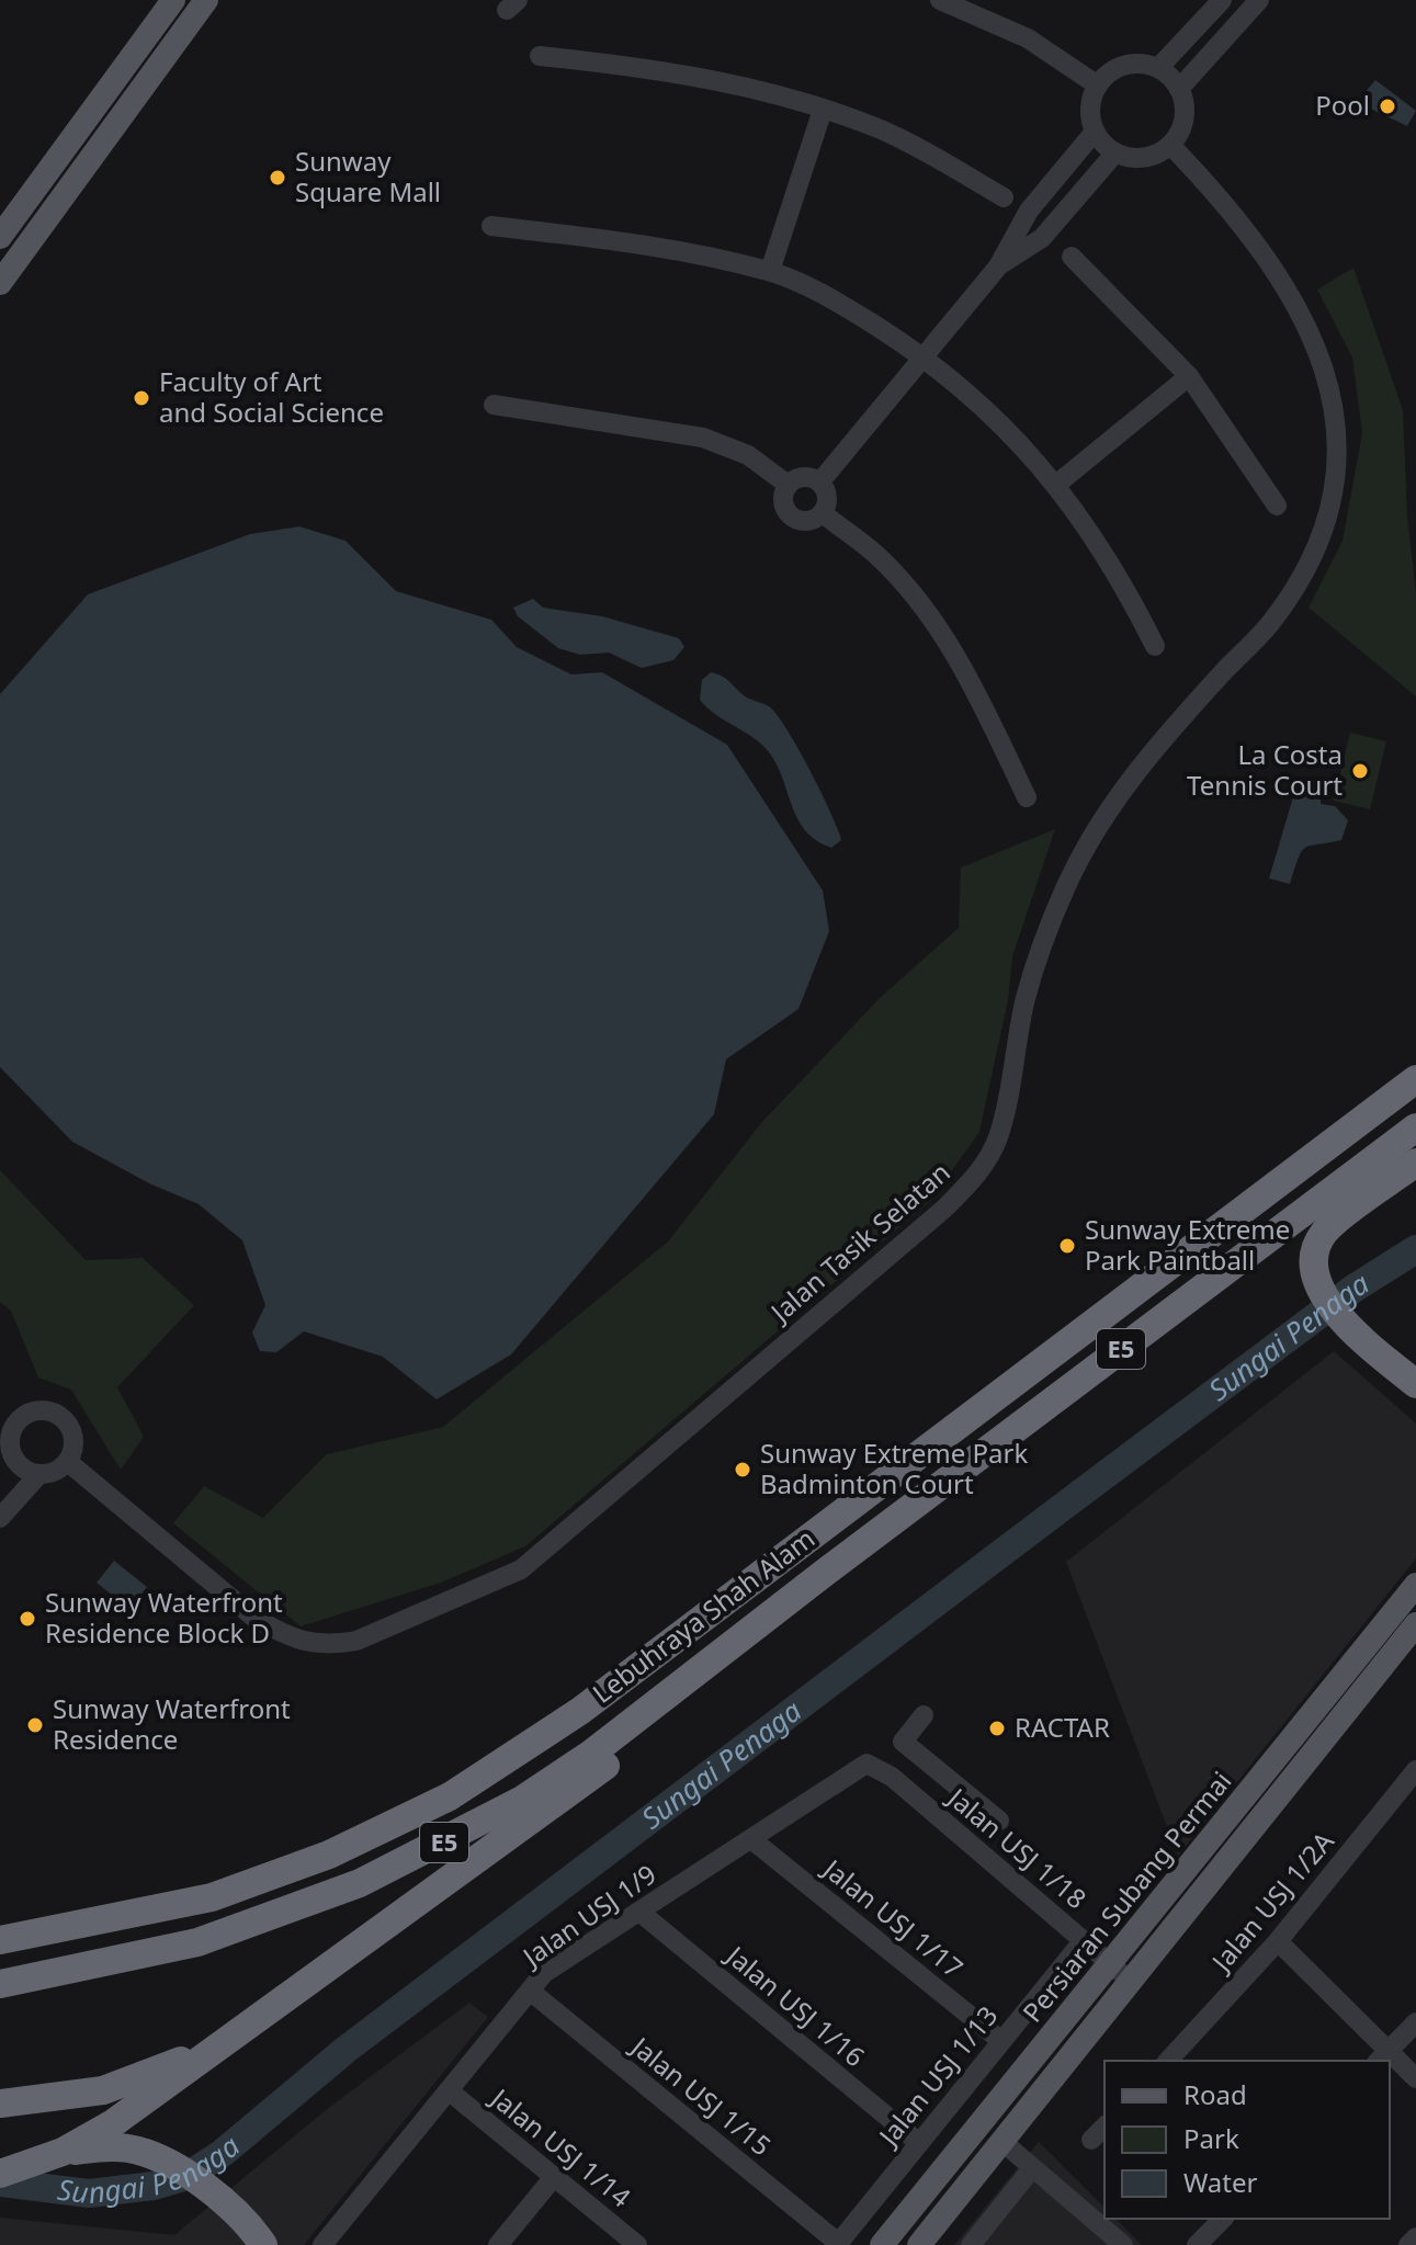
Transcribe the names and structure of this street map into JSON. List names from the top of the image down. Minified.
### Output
{"streets":{"highway":["E5","Lebuhraya Shah Alam"],"main road":["Persiaran Subang Permai"],"street":["Jalan Tasik Selatan","Jalan USJ 1/18","Jalan USJ 1/2A","Jalan USJ 1/9","Jalan USJ 1/17","Jalan USJ 1/16","Jalan USJ 1/13","Jalan USJ 1/15","Jalan USJ 1/14"]},"crossings":[["Jalan USJ 1/18","Persiaran Subang Permai"],["Jalan USJ 1/18","Jalan USJ 1/9"],["Jalan USJ 1/18","Jalan USJ 1/13"],["Jalan USJ 1/9","Jalan USJ 1/17"],["Jalan USJ 1/9","Jalan USJ 1/16"],["Jalan USJ 1/9","Jalan USJ 1/15"],["Jalan USJ 1/9","Jalan USJ 1/14"],["Jalan USJ 1/17","Jalan USJ 1/13"],["Jalan USJ 1/16","Jalan USJ 1/13"],["Jalan USJ 1/13","Jalan USJ 1/15"]],"water":["Sungai Penaga"],"places":["Pool","Sunway Square Mall","Faculty of Art and Social Science","La Costa Tennis Court","Sunway Extreme Park Paintball","Sunway Extreme Park Badminton Court","Sunway Waterfront Residence Block D","Sunway Waterfront Residence","RACTAR"],"legend":["Road","Park","Water"]}
